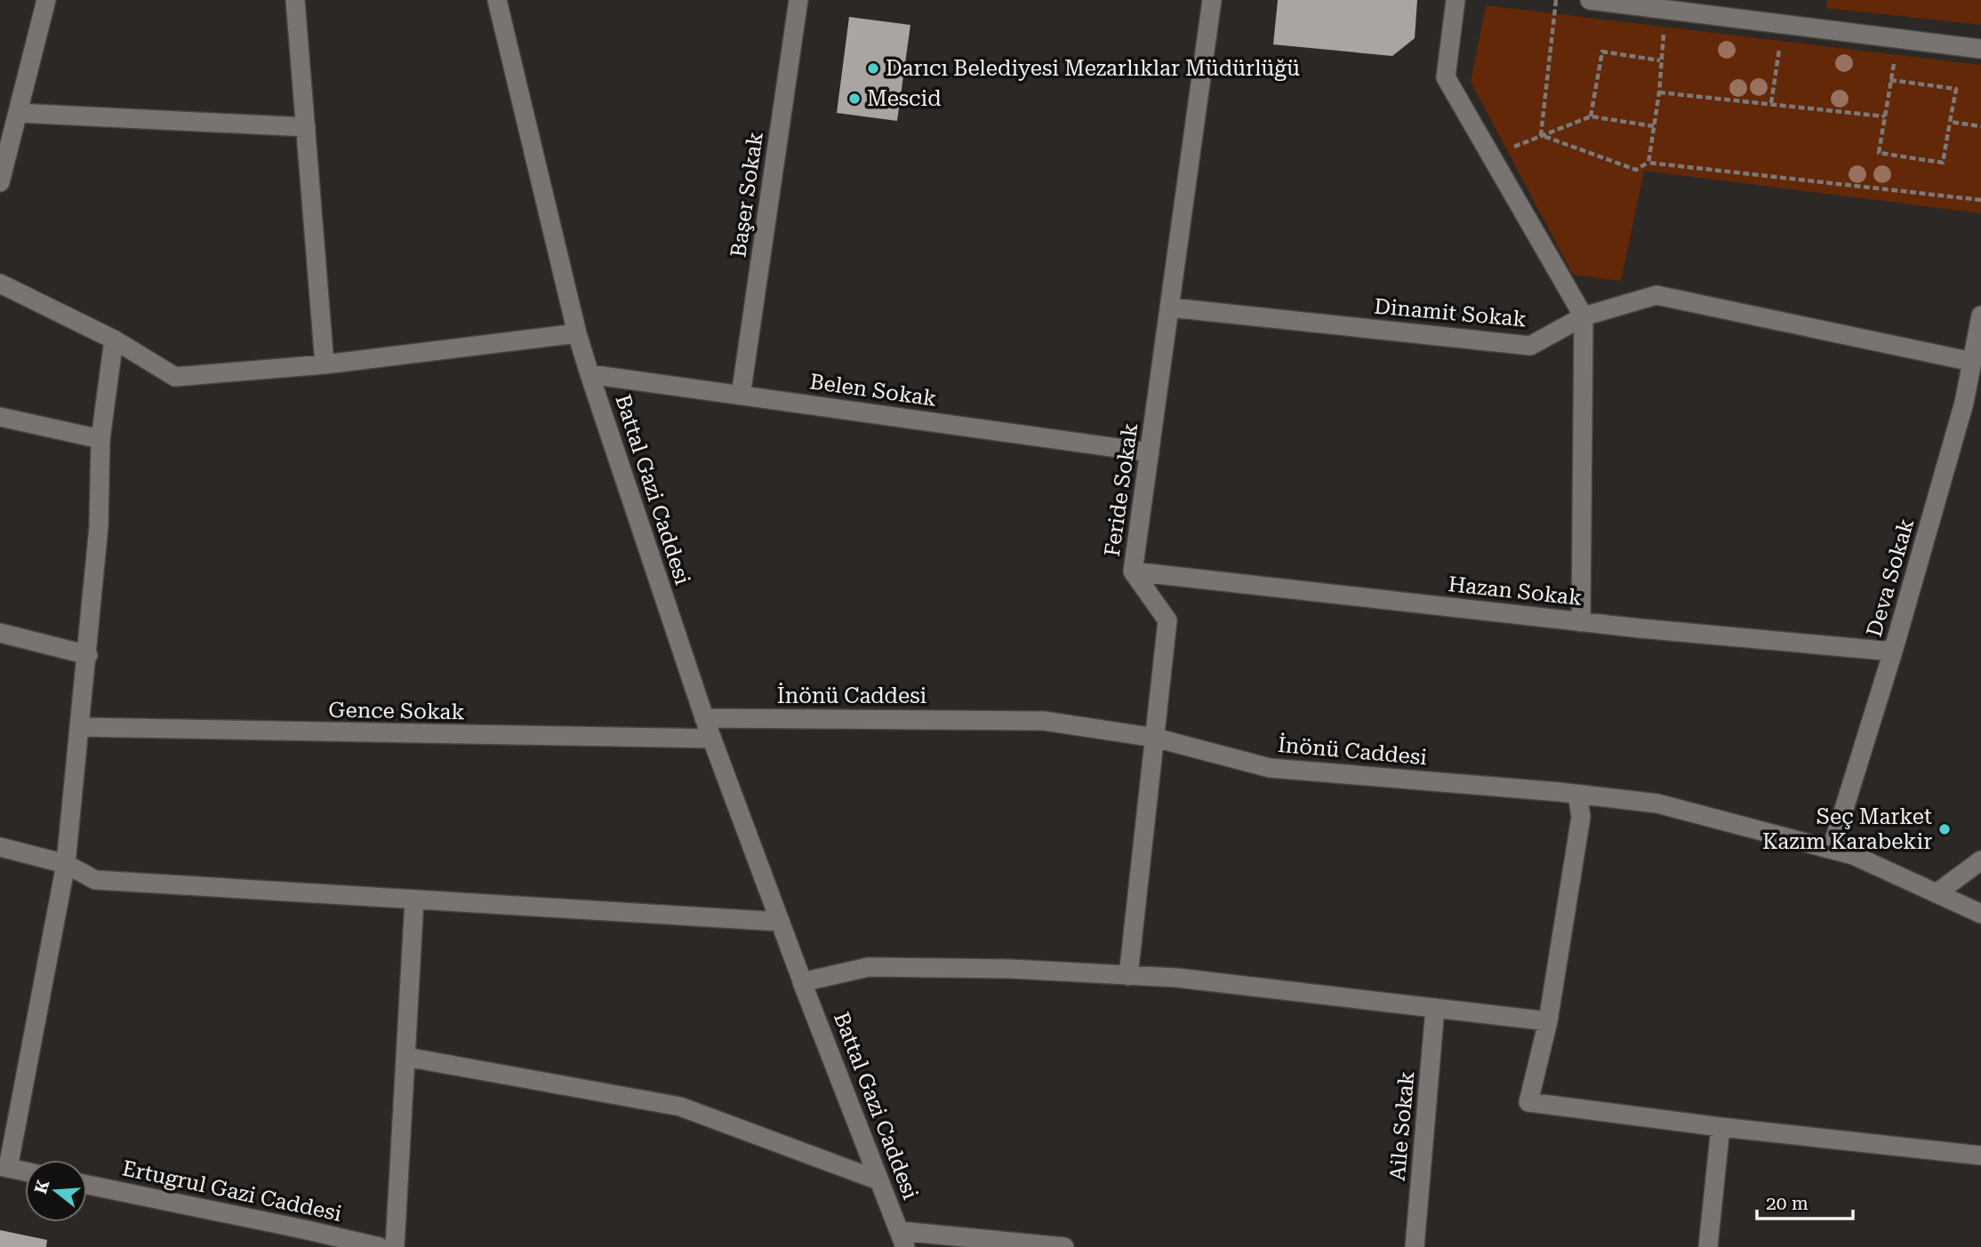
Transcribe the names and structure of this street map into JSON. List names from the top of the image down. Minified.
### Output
{"streets":{"street":["Başer Sokak","Dinamit Sokak","Belen Sokak","Battal Gazi Caddesi","Feride Sokak","Deva Sokak","Hazan Sokak","İnönü Caddesi","Gence Sokak","Aile Sokak","Ertugrul Gazi Caddesi"]},"crossings":[["Başer Sokak","Belen Sokak"],["Dinamit Sokak","Feride Sokak"],["Dinamit Sokak","Deva Sokak"],["Belen Sokak","Battal Gazi Caddesi"],["Belen Sokak","Feride Sokak"],["Battal Gazi Caddesi","İnönü Caddesi"],["Battal Gazi Caddesi","Gence Sokak"],["Feride Sokak","Hazan Sokak"],["Feride Sokak","İnönü Caddesi"],["Deva Sokak","Hazan Sokak"],["Deva Sokak","İnönü Caddesi"]],"places":["Darıcı Belediyesi Mezarlıklar Müdürlüğü","Mescid","Seç Market Kazım Karabekir"],"scale_bar":"20 m","north":"left"}
